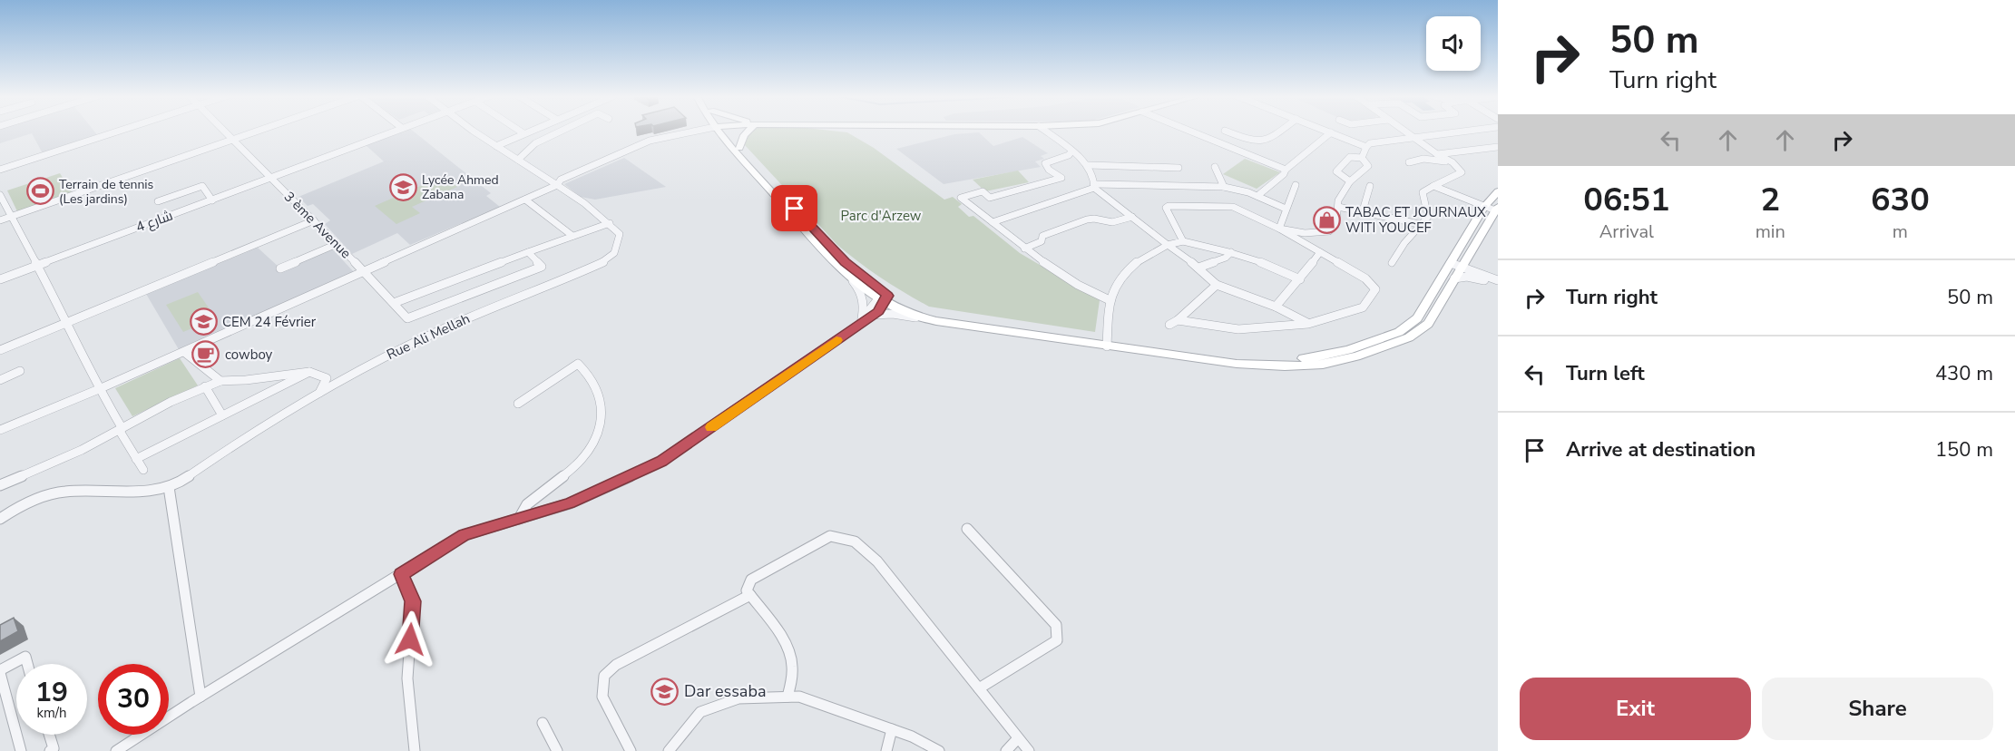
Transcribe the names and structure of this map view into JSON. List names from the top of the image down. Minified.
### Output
{"streets":{"street":["شارع 4","3 ème Avenue","Rue Ali Mellah"]},"crossings":[["شارع 4","3 ème Avenue"]],"parks":["Parc d'Arzew"],"places":{"school or university":["Lycée Ahmed Zabana","CEM 24 Février","Dar essaba"],"sports":["Terrain de tennis (Les jardins)"],"shop":["TABAC ET JOURNAUX WITI YOUCEF"],"cafe":["cowboy"]},"page":{"turn":["50 m","Turn right"],"eta":["06:51","Arrival","2","min","630","m"],"list":[{"name":"Turn right","value":"50 m"},{"name":"Turn left","value":"430 m"},{"name":"Arrive at destination","value":"150 m"}],"speed":"19 km/h","limit":"30","buttons":["Exit","Share"]}}
